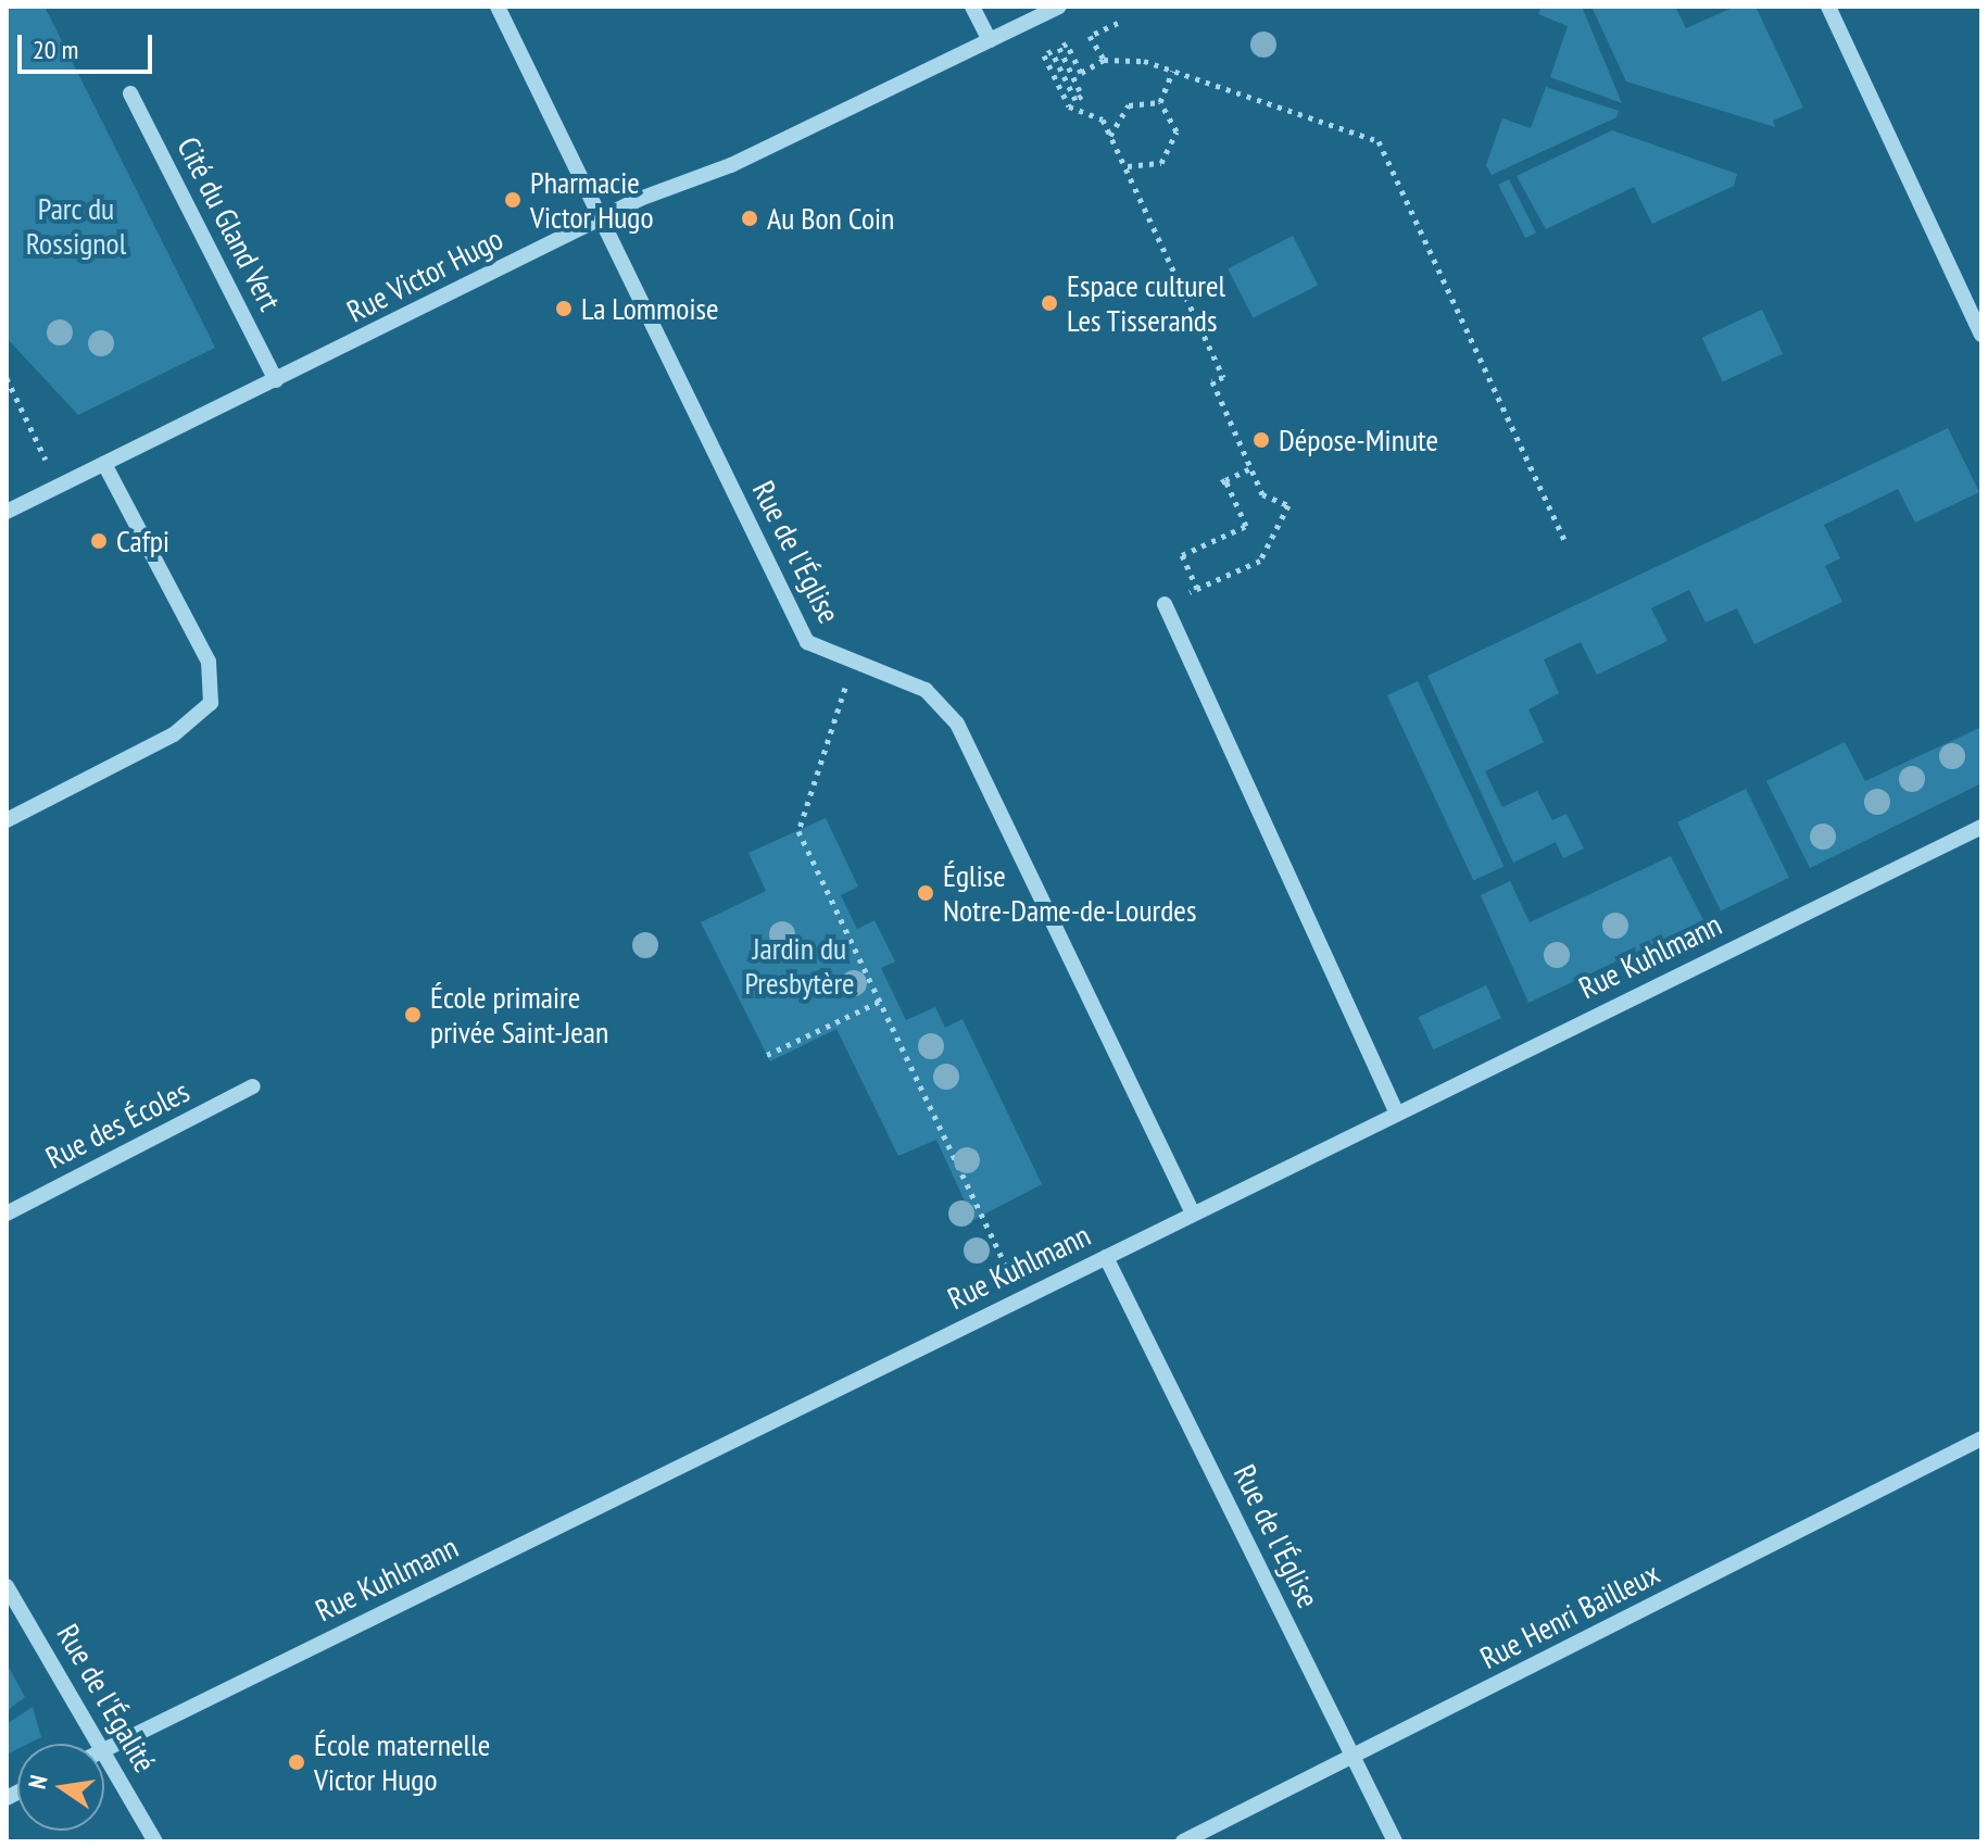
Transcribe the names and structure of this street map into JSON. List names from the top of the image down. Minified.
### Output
{"streets":{"street":["Cité du Gland Vert","Rue Victor Hugo","Rue de l'Église","Rue Kuhlmann","Rue des Écoles","Rue Henri Bailleux","Rue de l'Égalité"]},"crossings":[["Cité du Gland Vert","Rue Victor Hugo"],["Rue Victor Hugo","Rue de l'Église"],["Rue de l'Église","Rue Kuhlmann"],["Rue de l'Église","Rue Henri Bailleux"],["Rue Kuhlmann","Rue de l'Égalité"]],"parks":["Parc du Rossignol","Jardin du Presbytère"],"places":["Pharmacie Victor Hugo","Au Bon Coin","Espace culturel Les Tisserands","La Lommoise","Dépose-Minute","Cafpi","Église Notre-Dame-de-Lourdes","École primaire privée Saint-Jean","École maternelle Victor Hugo"],"scale_bar":"20 m","north":"left"}
